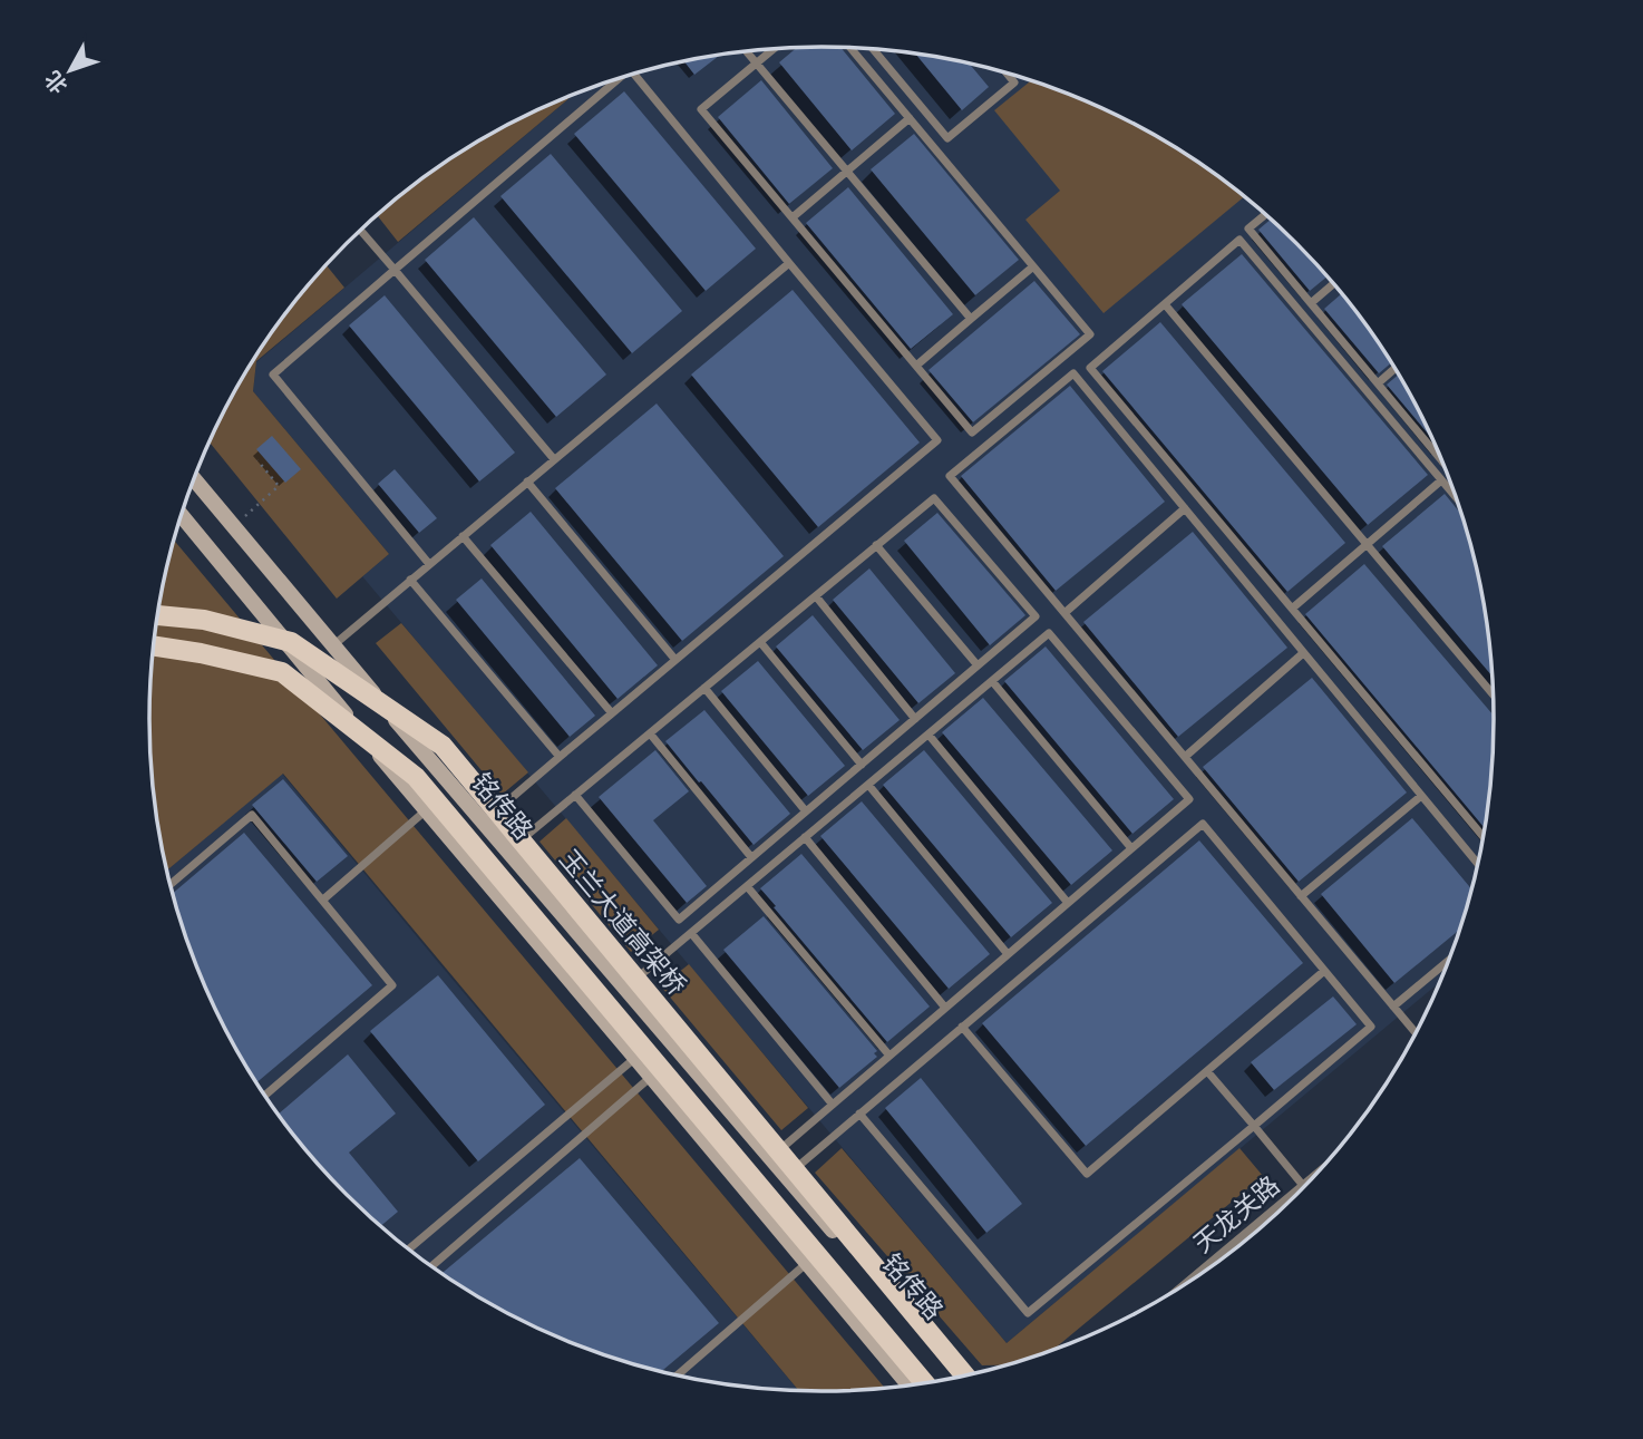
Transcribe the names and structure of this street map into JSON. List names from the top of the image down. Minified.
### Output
{"streets":{"main road":["铭传路","玉兰大道高架桥"],"street":["天龙关路"]},"north":"bottom left"}
